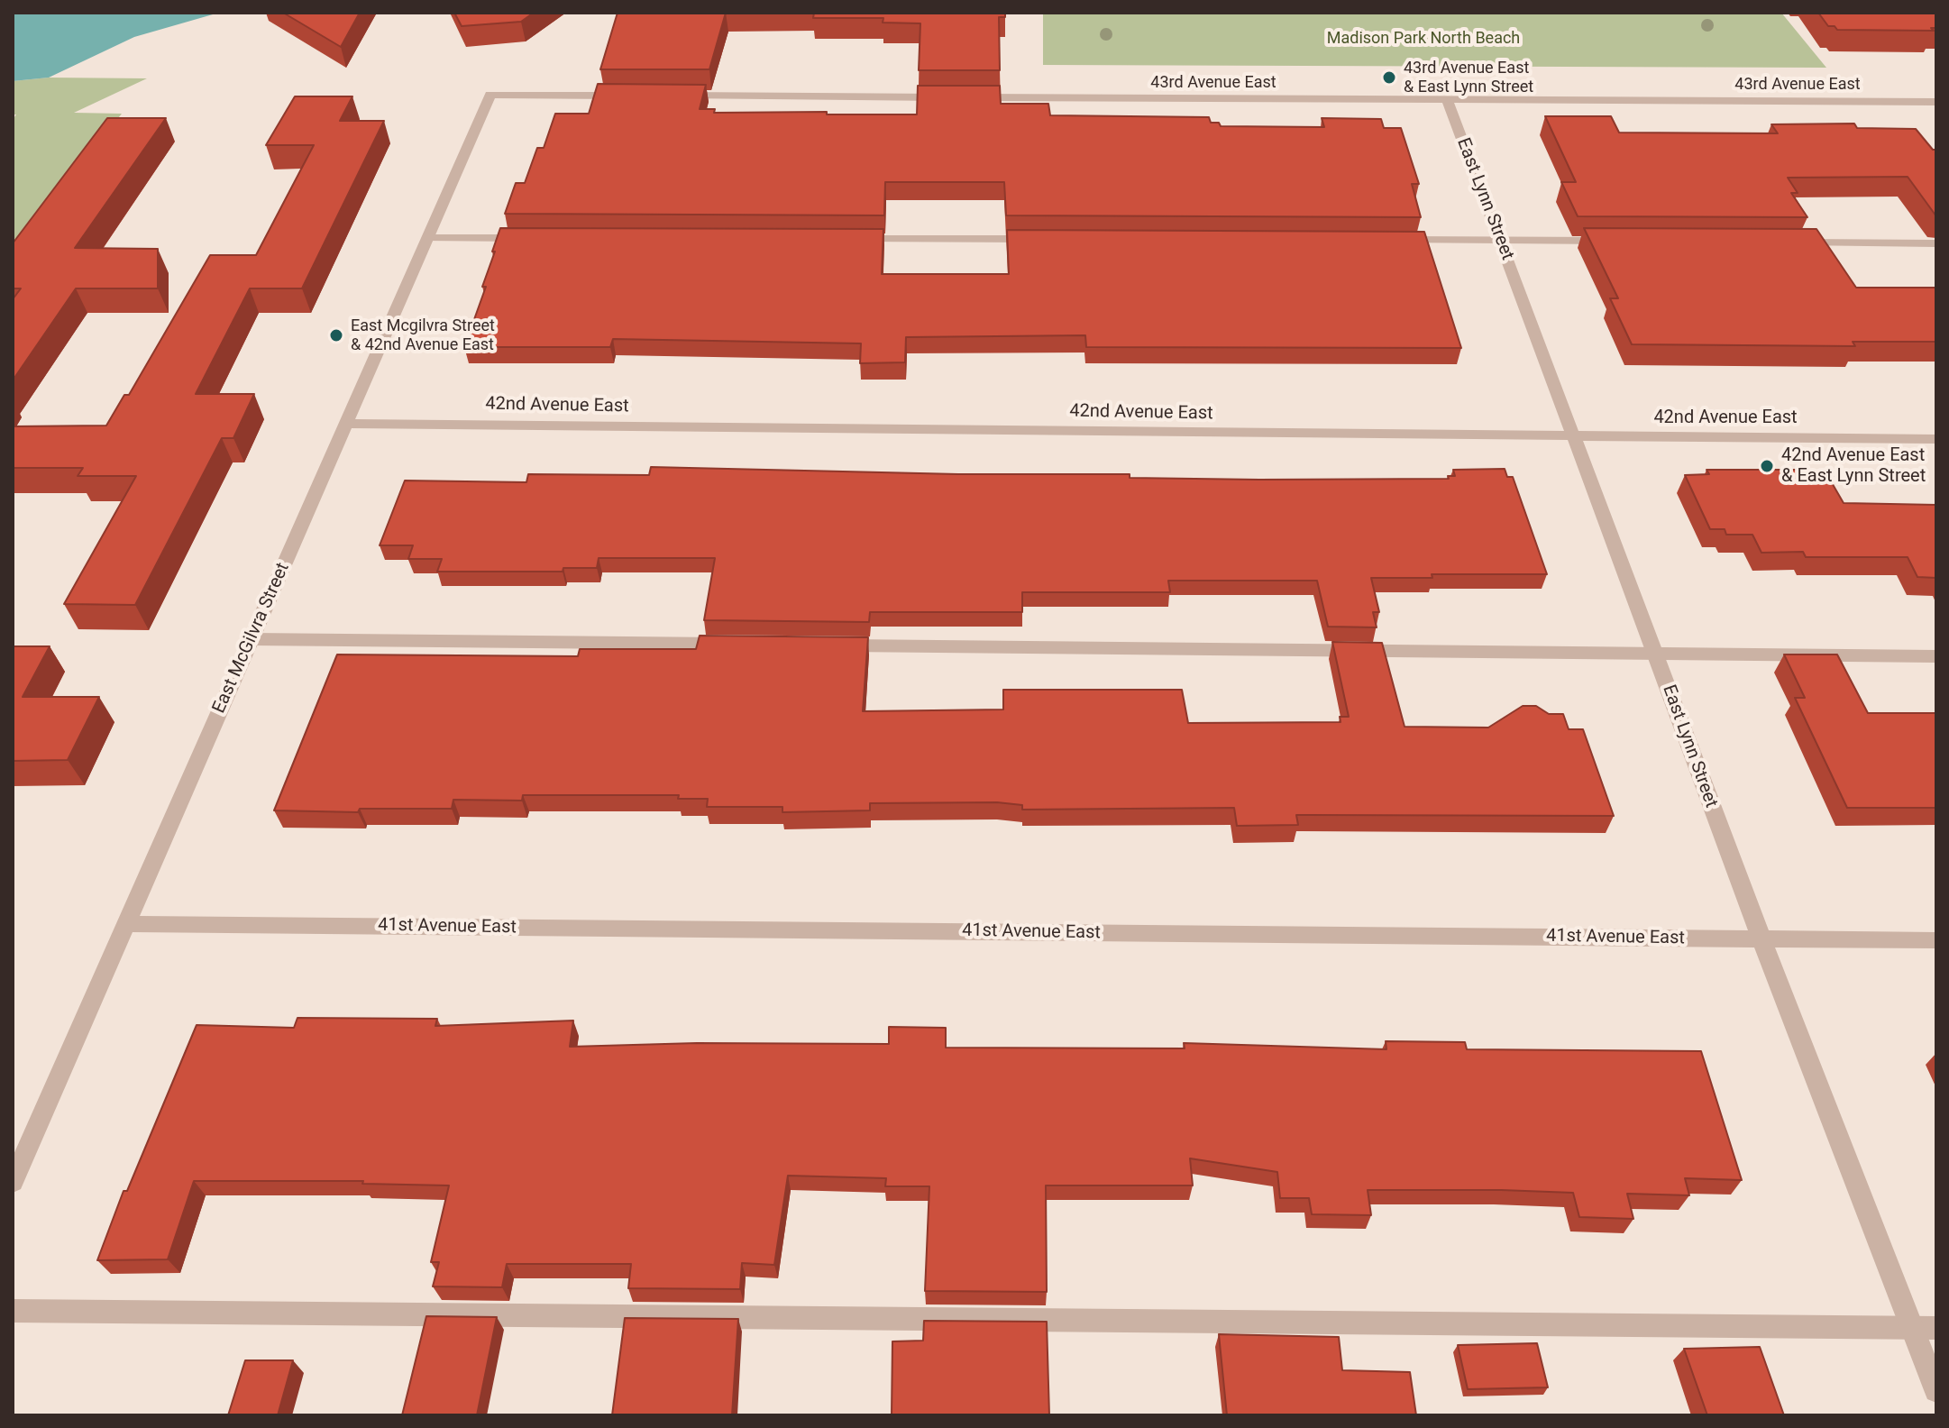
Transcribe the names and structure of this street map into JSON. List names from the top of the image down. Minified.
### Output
{"streets":{"street":["43rd Avenue East","East Lynn Street","42nd Avenue East","East McGilvra Street","41st Avenue East"]},"crossings":[["43rd Avenue East","East Lynn Street"],["East Lynn Street","42nd Avenue East"],["East Lynn Street","41st Avenue East"],["42nd Avenue East","East McGilvra Street"],["East McGilvra Street","41st Avenue East"]],"parks":["Madison Park North Beach"],"places":["43rd Avenue East & East Lynn Street","East Mcgilvra Street & 42nd Avenue East","42nd Avenue East & East Lynn Street"]}
